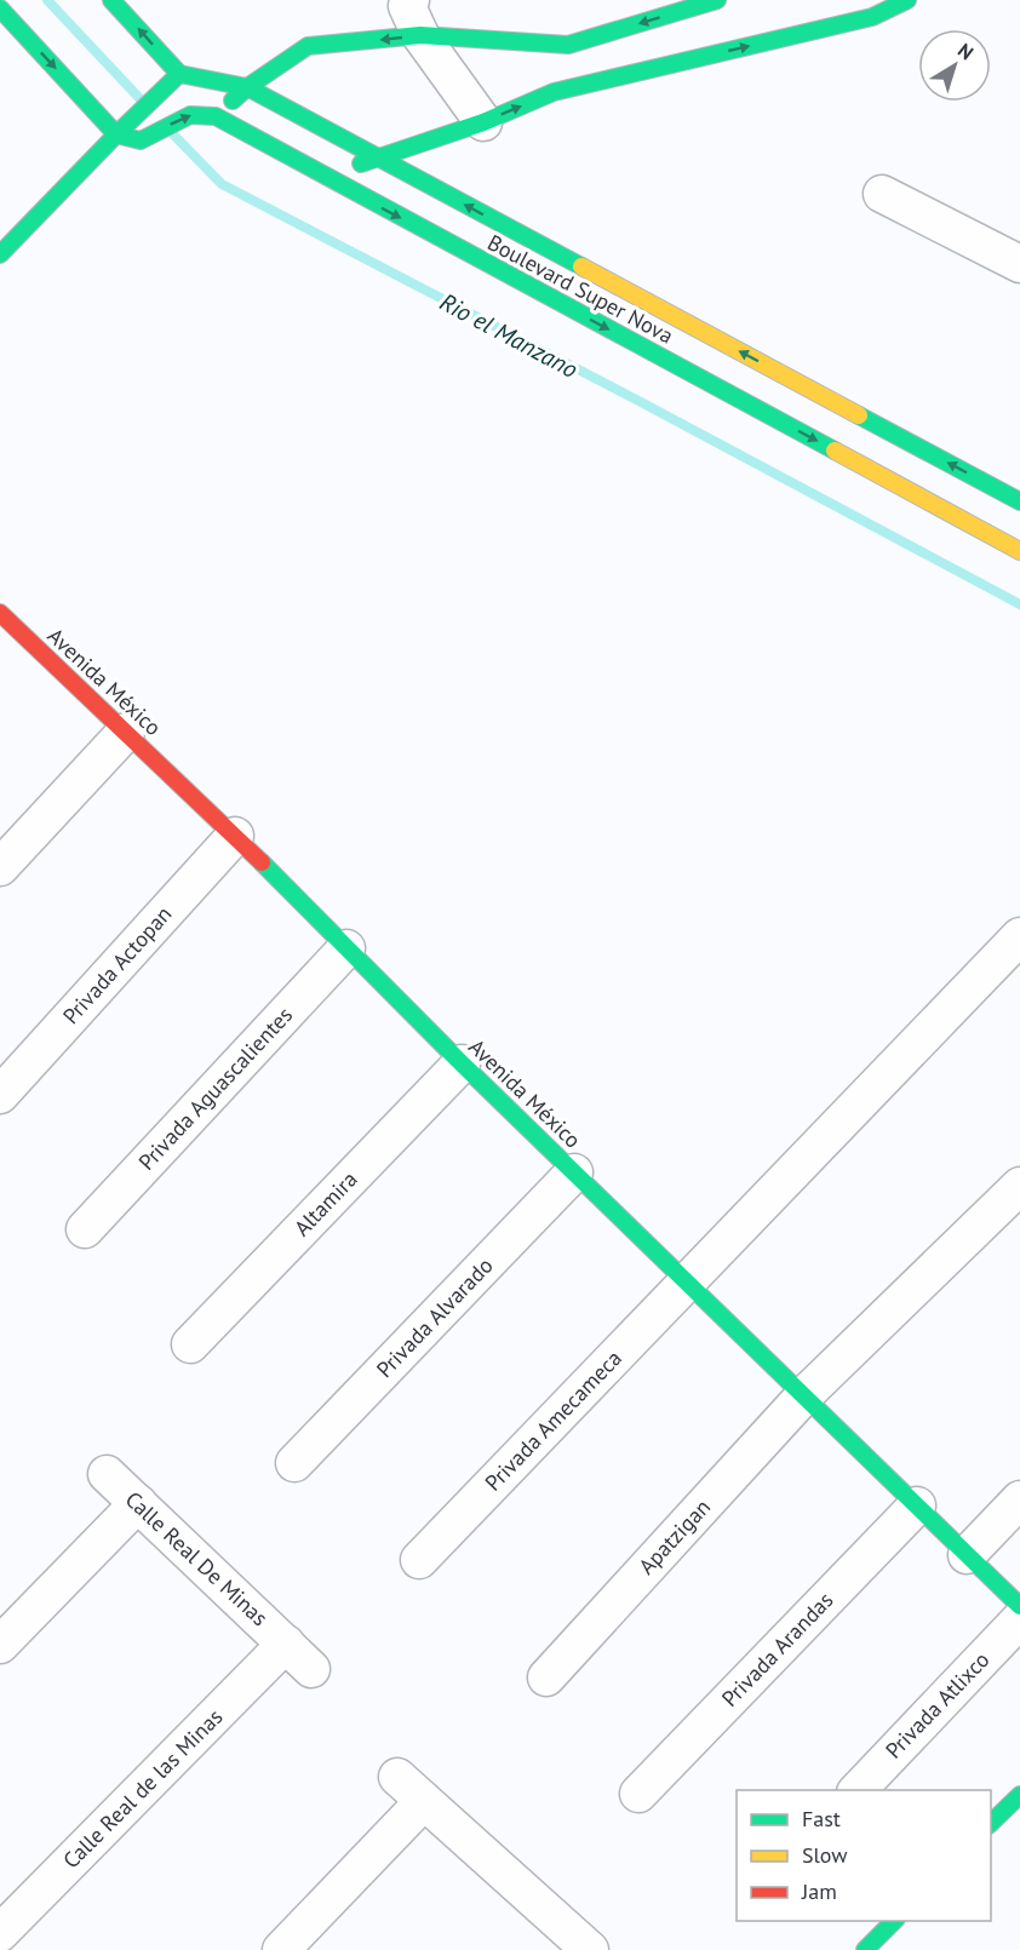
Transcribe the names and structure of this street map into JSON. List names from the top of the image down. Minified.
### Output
{"streets":{"street":["Boulevard Super Nova","Avenida México","Privada Actopan","Privada Aguascalientes","Altamira","Privada Alvarado","Privada Amecameca","Apatzigan","Calle Real De Minas","Privada Arandas","Privada Atlixco","Calle Real de las Minas"]},"crossings":[["Avenida México","Privada Actopan"],["Avenida México","Privada Aguascalientes"],["Avenida México","Altamira"],["Avenida México","Privada Alvarado"],["Avenida México","Privada Amecameca"],["Avenida México","Apatzigan"],["Avenida México","Privada Arandas"],["Calle Real De Minas","Calle Real de las Minas"]],"water":["Rio el Manzano"],"legend":["Fast","Slow","Jam"],"north":"top right"}
